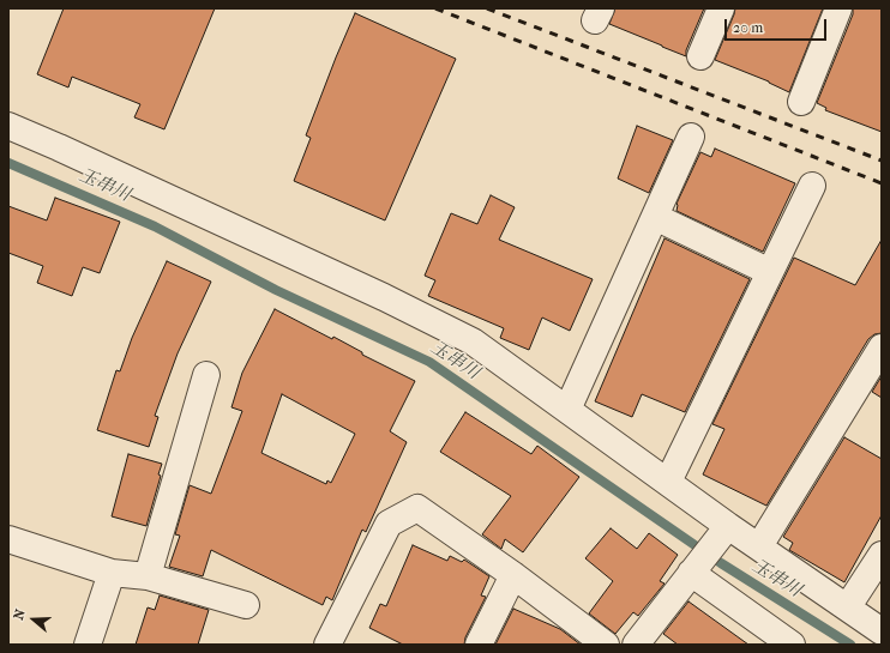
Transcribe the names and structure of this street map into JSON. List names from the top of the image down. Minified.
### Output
{"water":["玉串川"],"scale_bar":"20 m","north":"left"}
